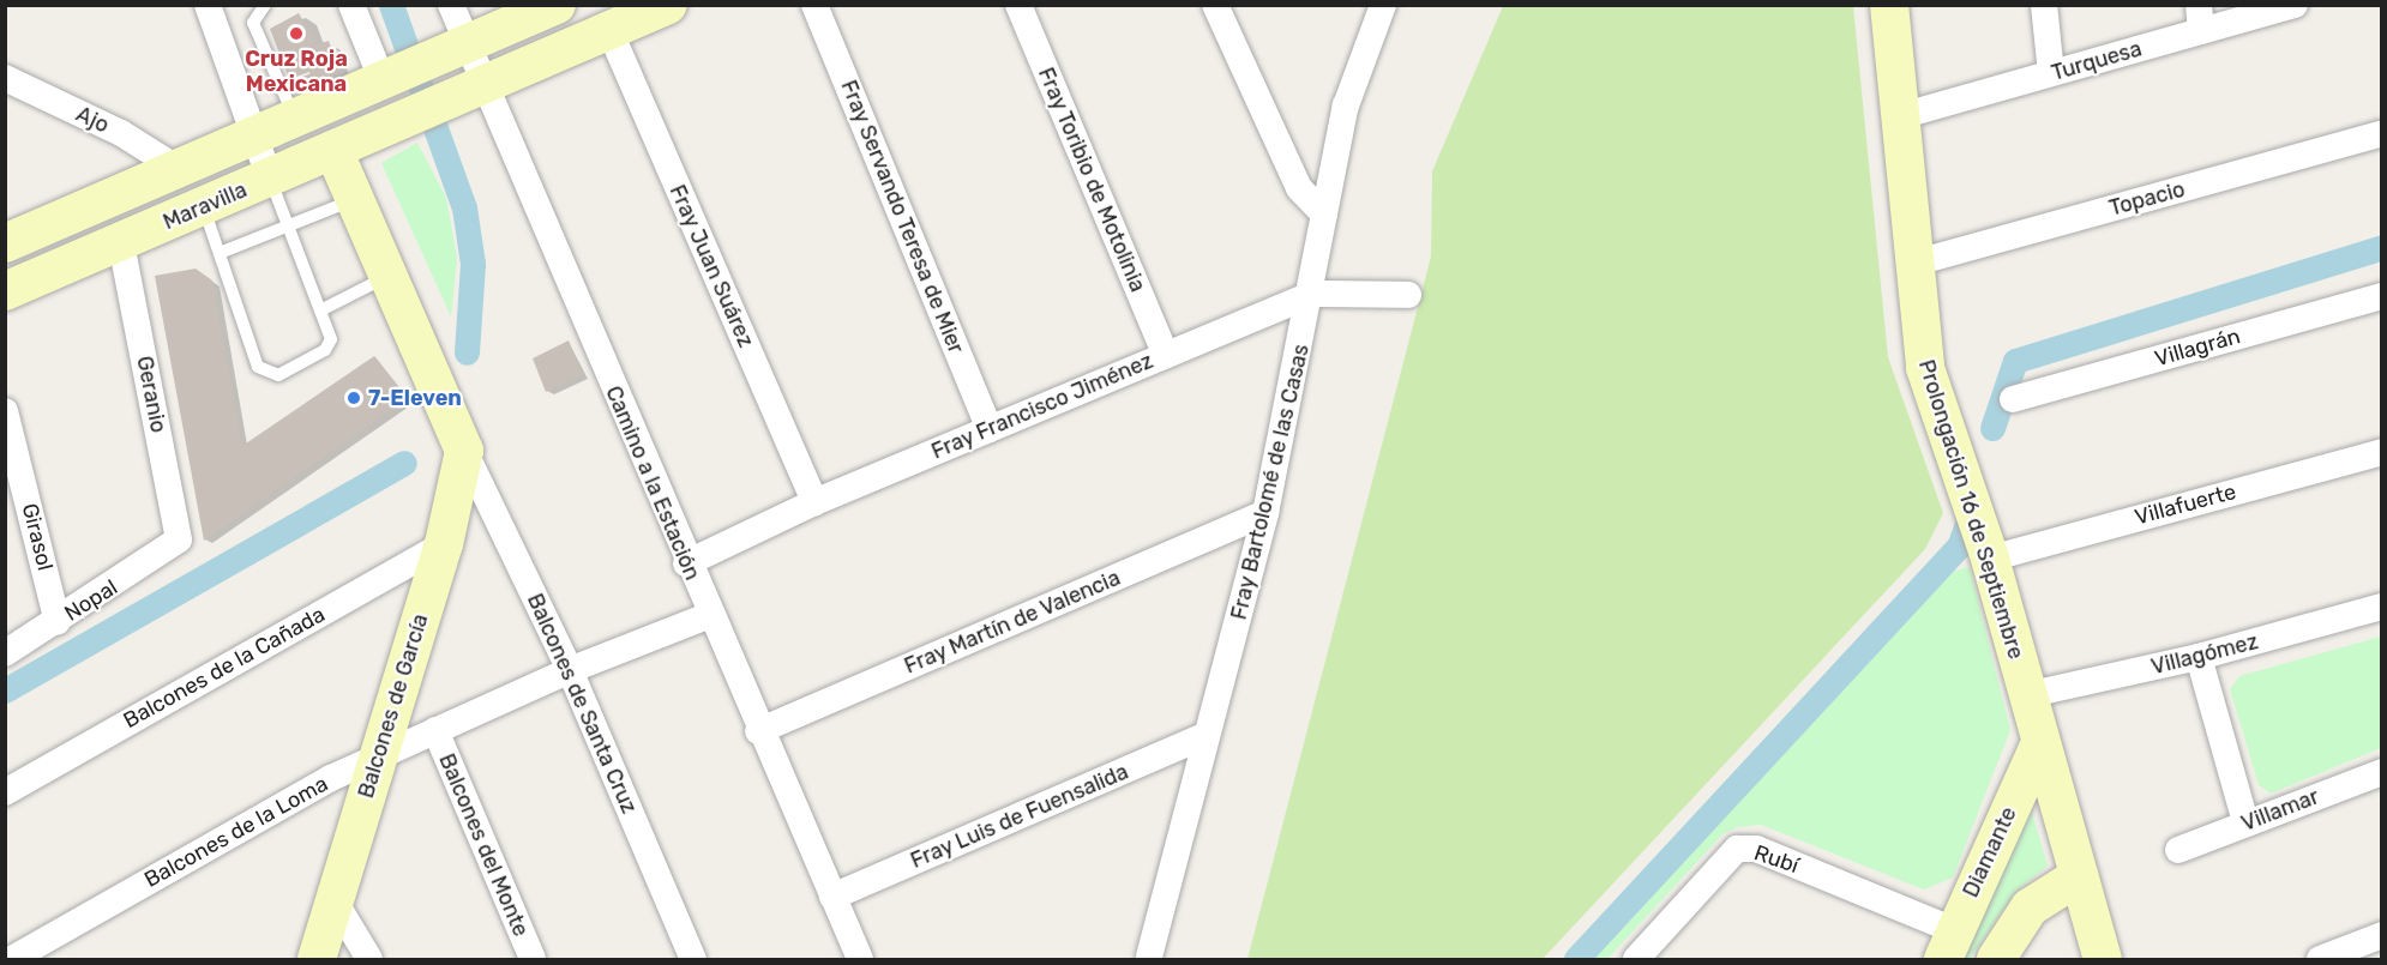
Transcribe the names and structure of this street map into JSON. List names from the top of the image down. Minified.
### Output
{"streets":{"street":["Turquesa","Ajo","Fray Toribio de Motolinia","Topacio","Maravilla","Fray Servando Teresa de Mier","Fray Juan Suárez","Villagrán","Geranio","Fray Francisco Jiménez","Fray Bartolomé de las Casas","Camino a la Estación","Villafuerte","Prolongación 16 de Septiembre","Girasol","Nopal","Fray Martín de Valencia","Villagómez","Balcones de la Cañada","Balcones de Santa Cruz","Balcones de García","Villamar","Fray Luis de Fuensalida","Balcones de la Loma","Balcones del Monte","Diamante","Rubí"]},"crossings":[["Turquesa","Prolongación 16 de Septiembre"],["Fray Toribio de Motolinia","Fray Francisco Jiménez"],["Topacio","Prolongación 16 de Septiembre"],["Maravilla","Fray Juan Suárez"],["Maravilla","Geranio"],["Maravilla","Camino a la Estación"],["Fray Servando Teresa de Mier","Fray Francisco Jiménez"],["Fray Juan Suárez","Fray Francisco Jiménez"],["Geranio","Nopal"],["Fray Francisco Jiménez","Fray Bartolomé de las Casas"],["Fray Francisco Jiménez","Camino a la Estación"],["Fray Bartolomé de las Casas","Fray Martín de Valencia"],["Fray Bartolomé de las Casas","Fray Luis de Fuensalida"],["Camino a la Estación","Fray Martín de Valencia"],["Camino a la Estación","Fray Luis de Fuensalida"],["Camino a la Estación","Balcones de la Loma"],["Villafuerte","Prolongación 16 de Septiembre"],["Prolongación 16 de Septiembre","Villagómez"],["Prolongación 16 de Septiembre","Diamante"],["Girasol","Nopal"],["Balcones de la Cañada","Balcones de García"],["Balcones de Santa Cruz","Balcones de García"],["Balcones de Santa Cruz","Balcones de la Loma"],["Balcones de García","Balcones de la Loma"],["Balcones de la Loma","Balcones del Monte"],["Diamante","Rubí"]],"places":["Cruz Roja Mexicana","7-Eleven"]}
